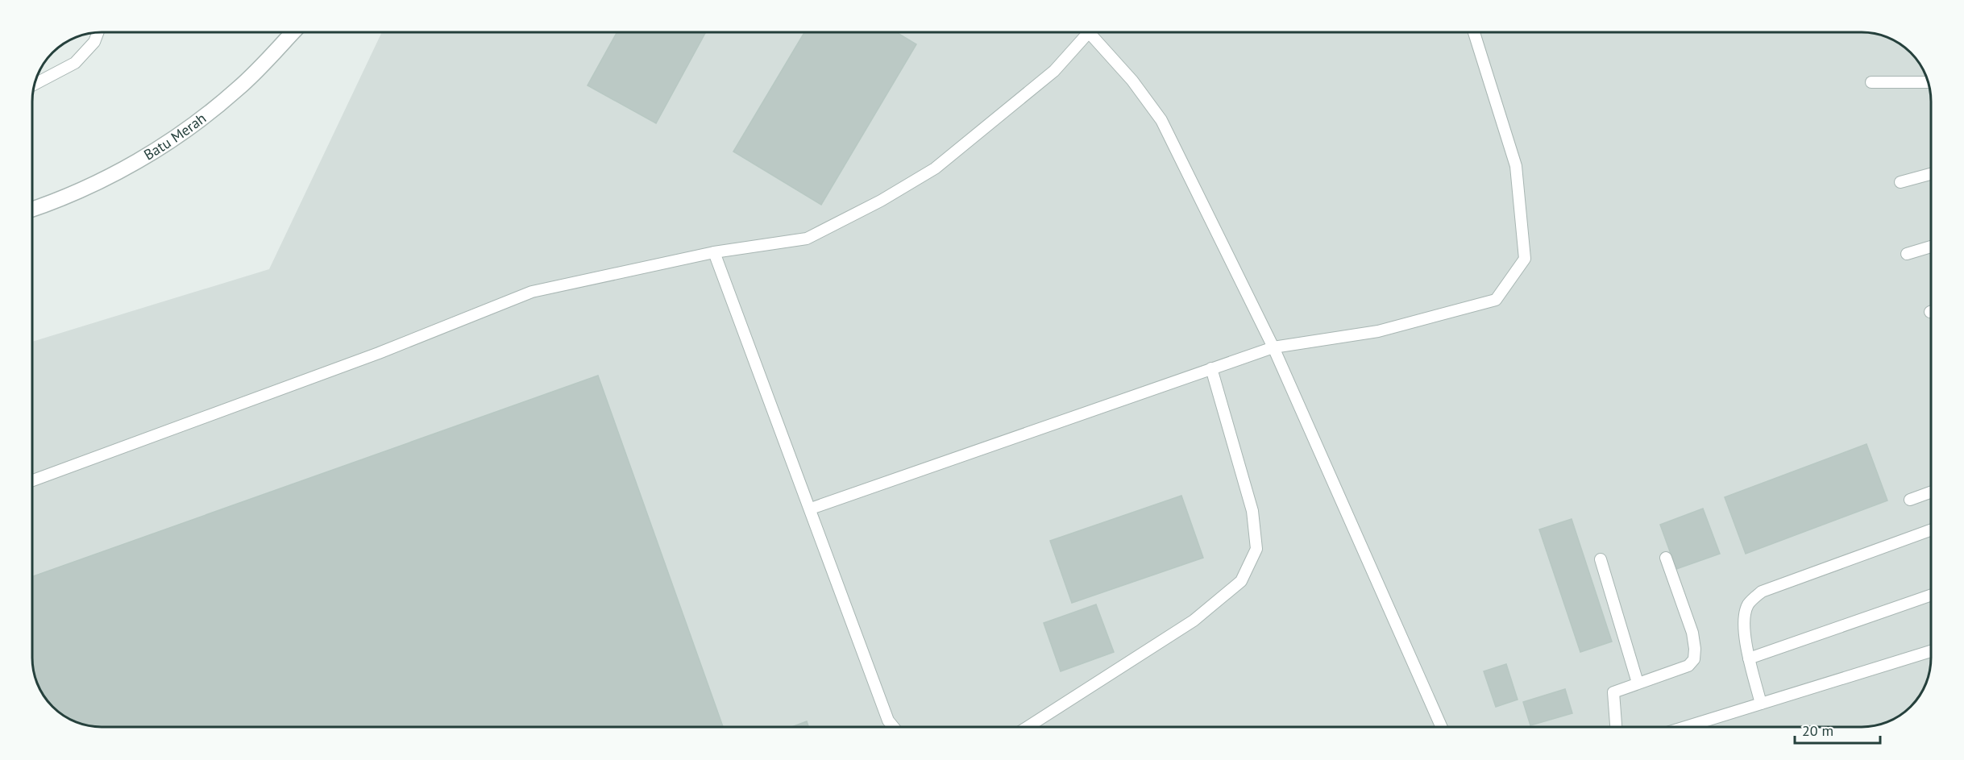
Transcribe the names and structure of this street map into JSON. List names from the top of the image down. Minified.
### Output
{"streets":{"street":["Batu Merah"]},"scale_bar":"20 m"}
